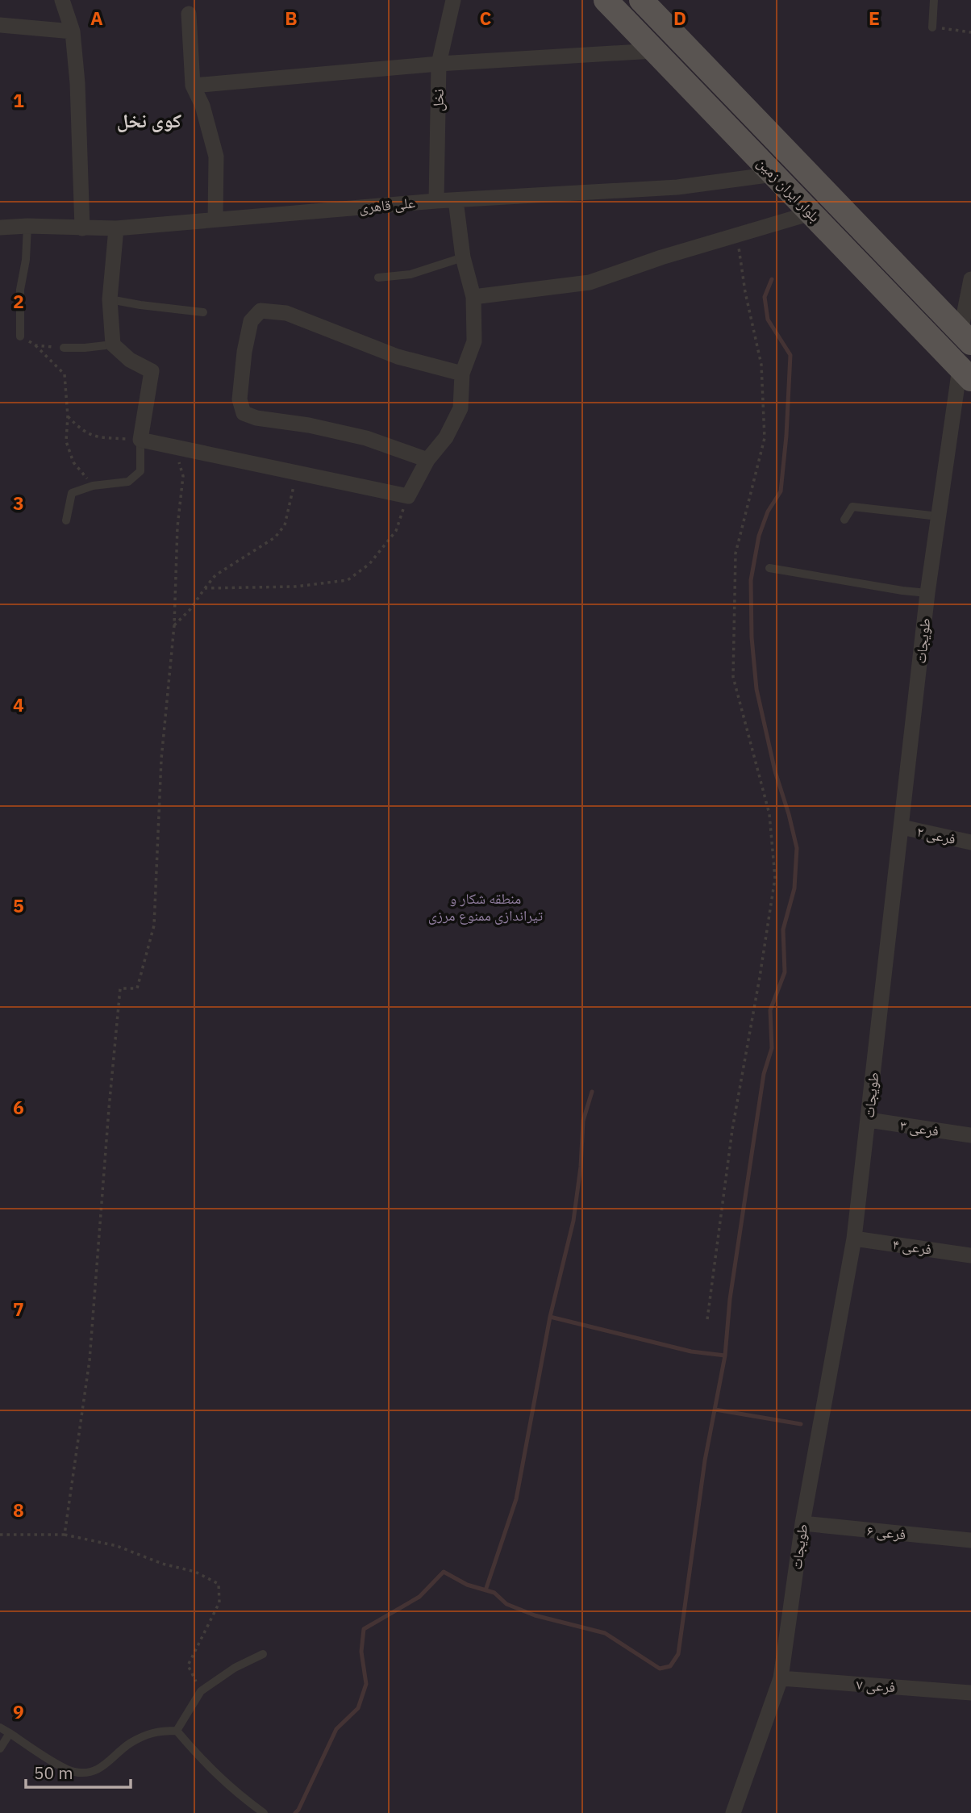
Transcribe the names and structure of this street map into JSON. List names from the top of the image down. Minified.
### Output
{"streets":{"main road":["بلوار ایران زمین"],"street":["نخل","علی قاهری","طویجات","فرعی ۲","فرعی ۳","فرعی ۴","فرعی ۶","فرعی ۷"]},"crossings":[["نخل","علی قاهری"],["بلوار ایران زمین","علی قاهری"],["بلوار ایران زمین","طویجات"],["طویجات","فرعی ۲"],["طویجات","فرعی ۳"],["طویجات","فرعی ۴"],["طویجات","فرعی ۶"],["طویجات","فرعی ۷"]],"districts":["کوی نخل"],"parks":["منطقه شکار و تیراندازی ممنوع مرزی"],"scale_bar":"50 m","grid":{"columns":["A","B","C","D","E"],"rows":["1","2","3","4","5","6","7","8","9"]}}
